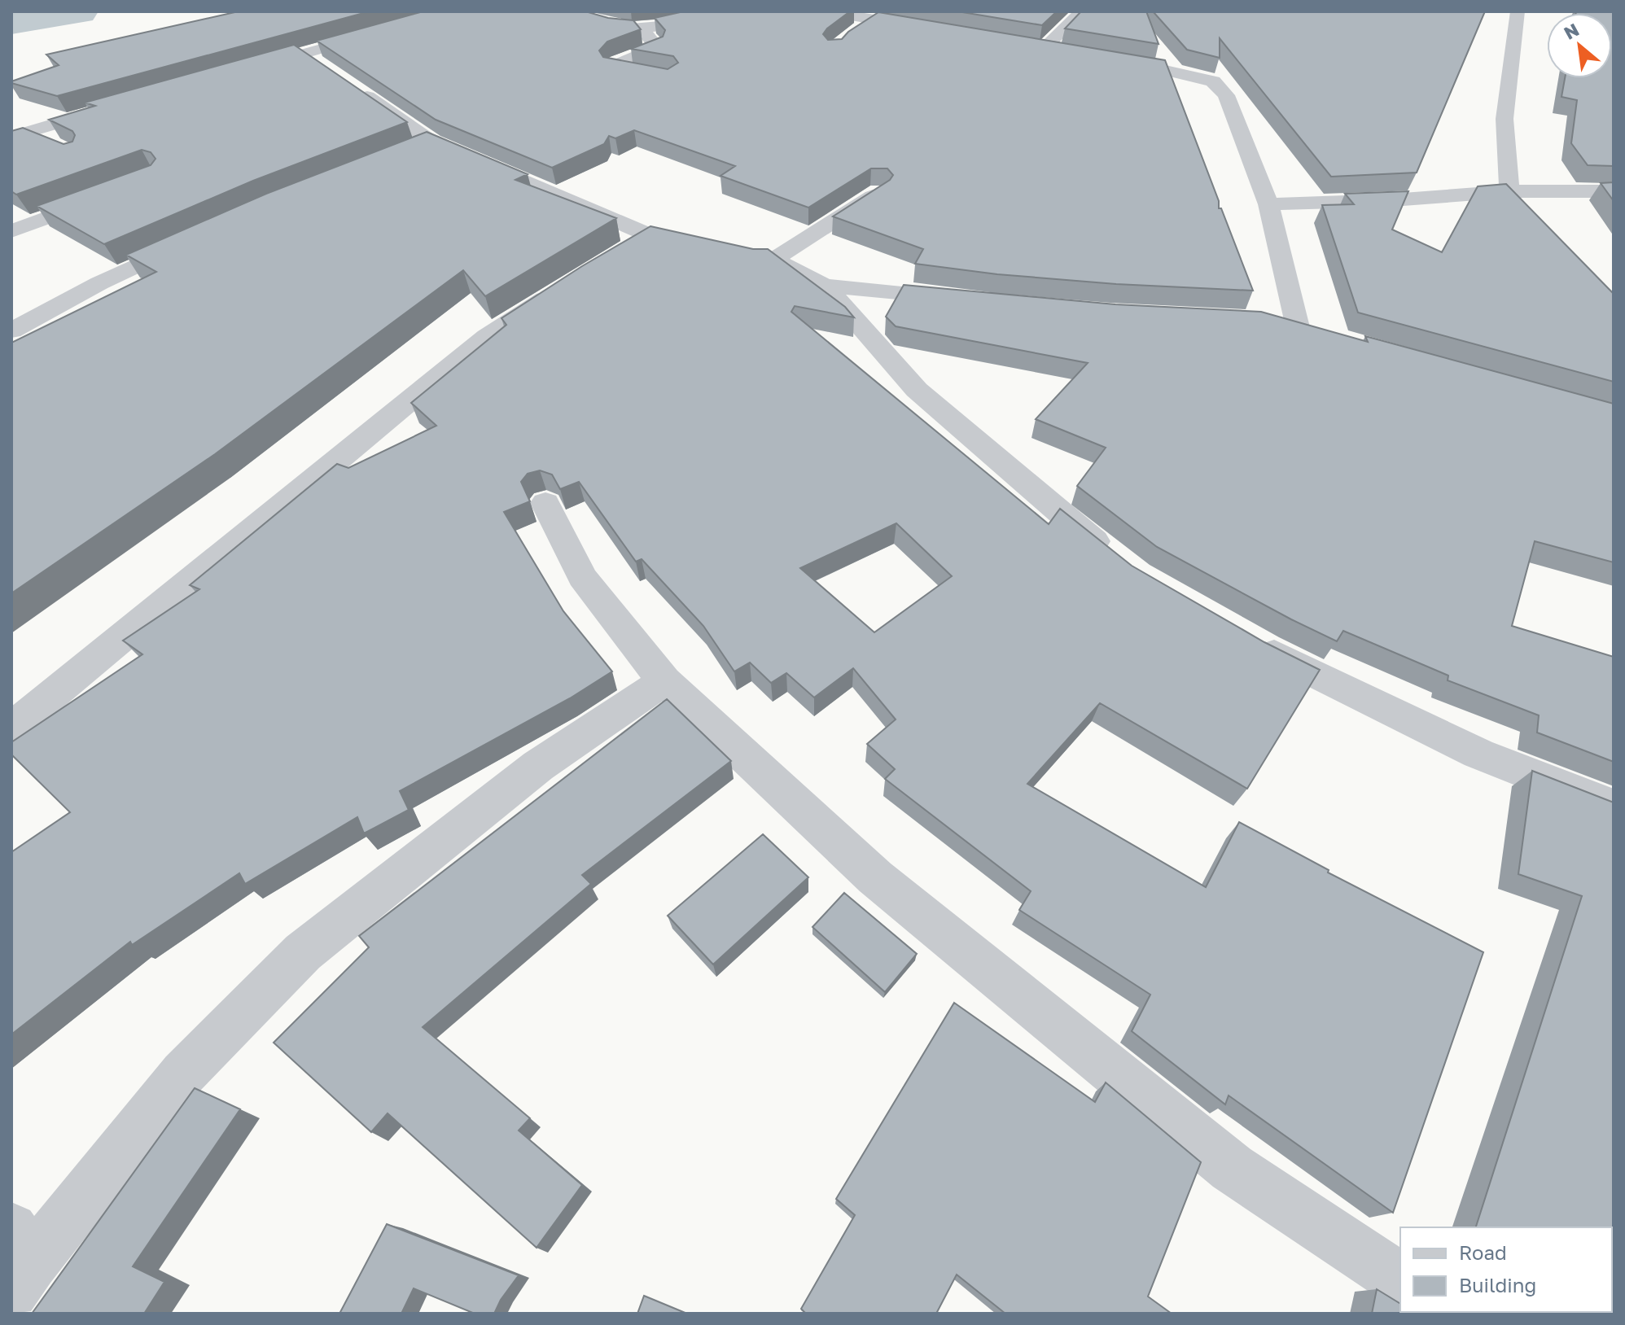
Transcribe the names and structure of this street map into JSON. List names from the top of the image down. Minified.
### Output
{"legend":["Road","Building"],"north":"top left"}
